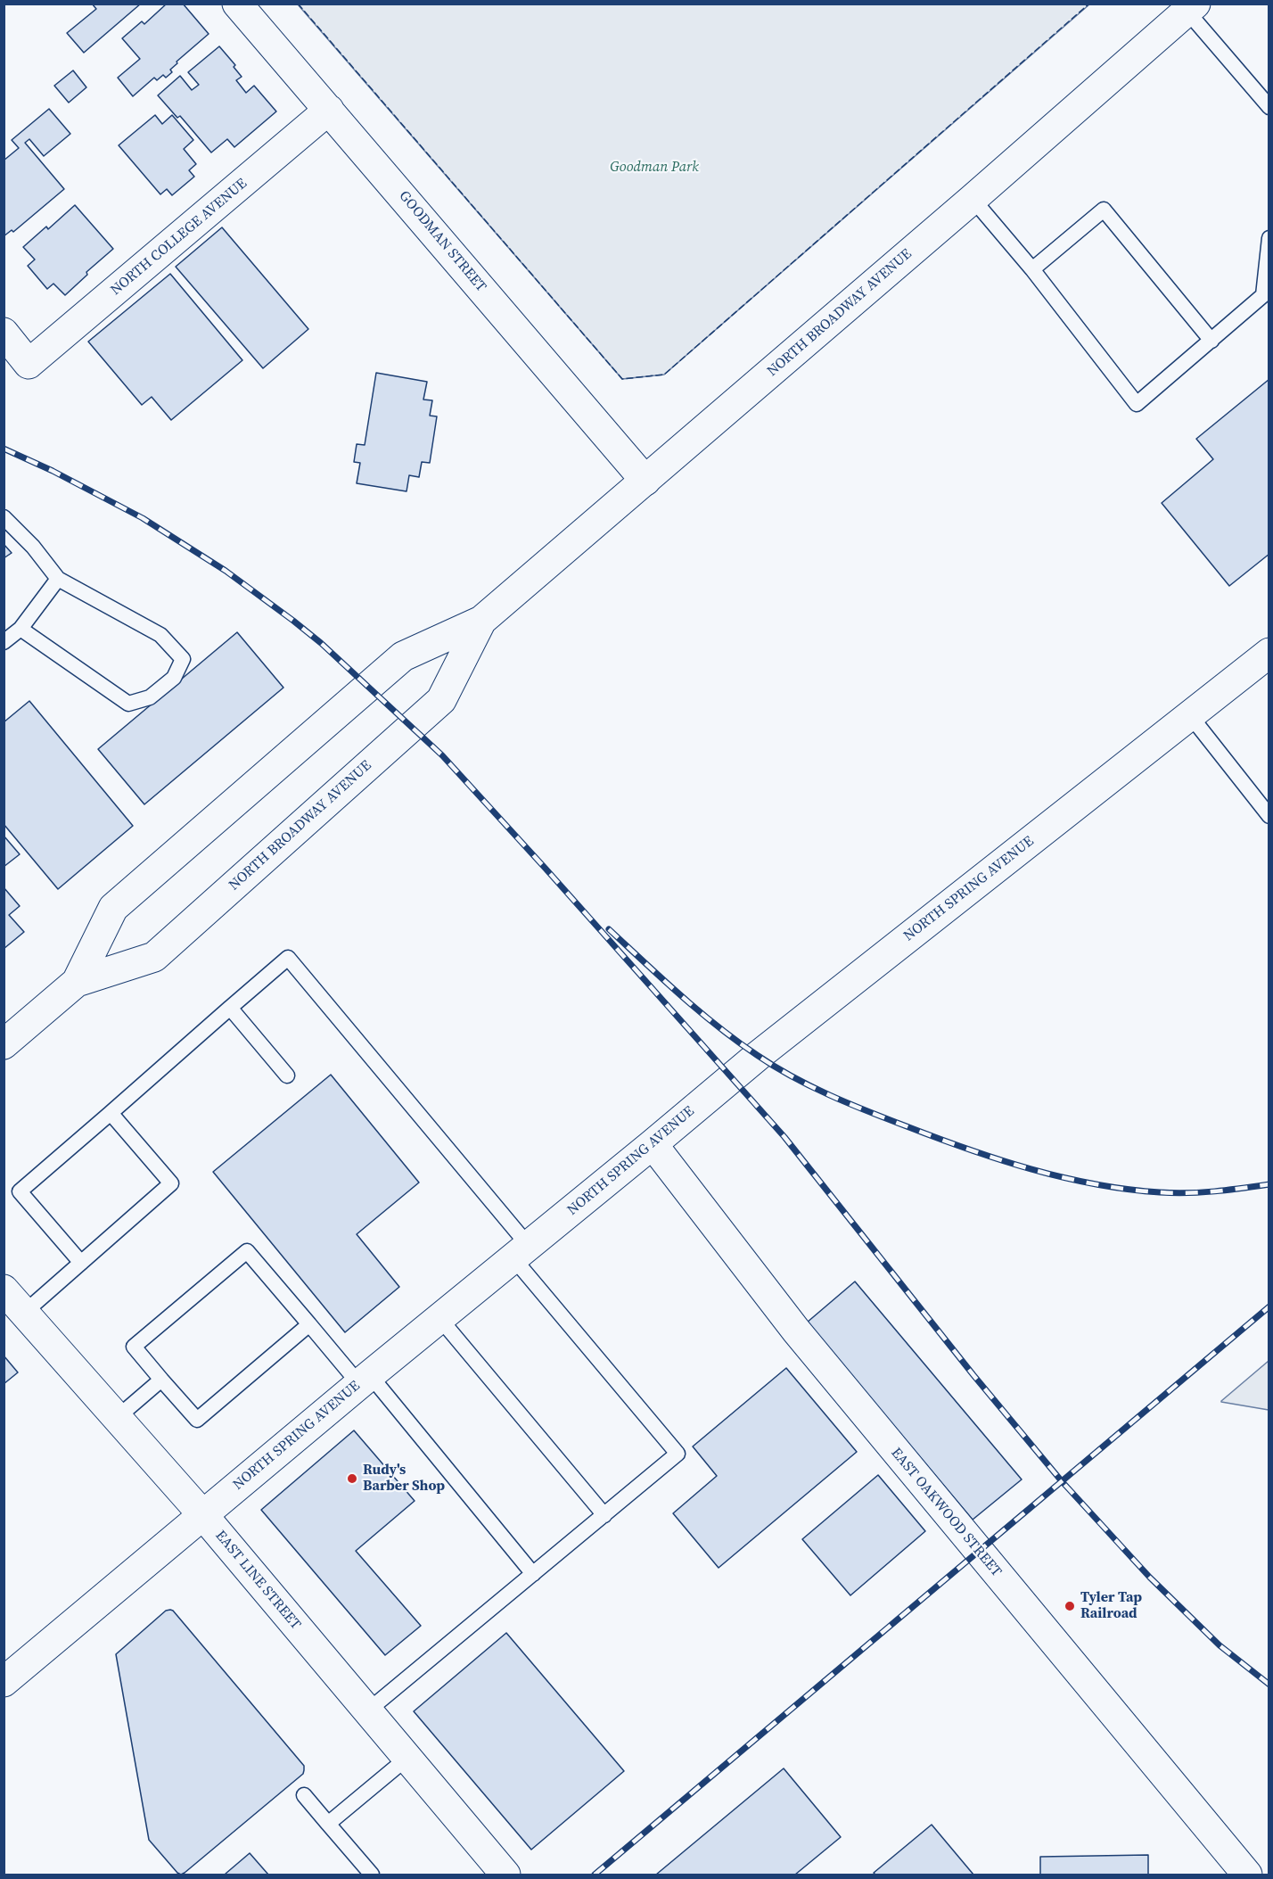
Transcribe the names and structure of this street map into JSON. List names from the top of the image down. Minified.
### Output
{"streets":{"street":["NORTH COLLEGE AVENUE","GOODMAN STREET","NORTH BROADWAY AVENUE","NORTH SPRING AVENUE","EAST OAKWOOD STREET","EAST LINE STREET"]},"crossings":[["NORTH COLLEGE AVENUE","GOODMAN STREET"],["GOODMAN STREET","NORTH BROADWAY AVENUE"],["NORTH SPRING AVENUE","EAST OAKWOOD STREET"],["NORTH SPRING AVENUE","EAST LINE STREET"]],"parks":["Goodman Park"],"places":["Rudy's Barber Shop","Tyler Tap Railroad"]}
